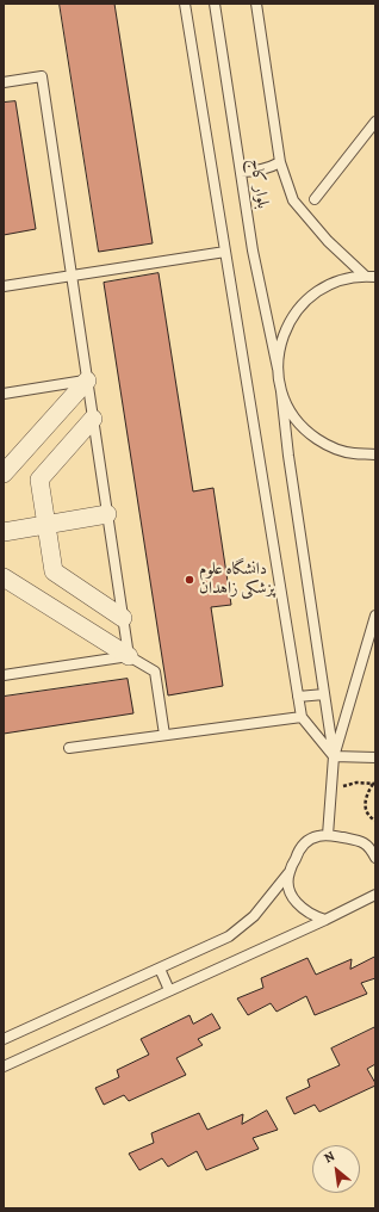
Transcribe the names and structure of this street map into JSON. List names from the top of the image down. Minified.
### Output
{"streets":{"lane":["بلوار کاج"]},"places":["دانشگاه علوم پزشکی زاهدان"],"north":"top left"}
